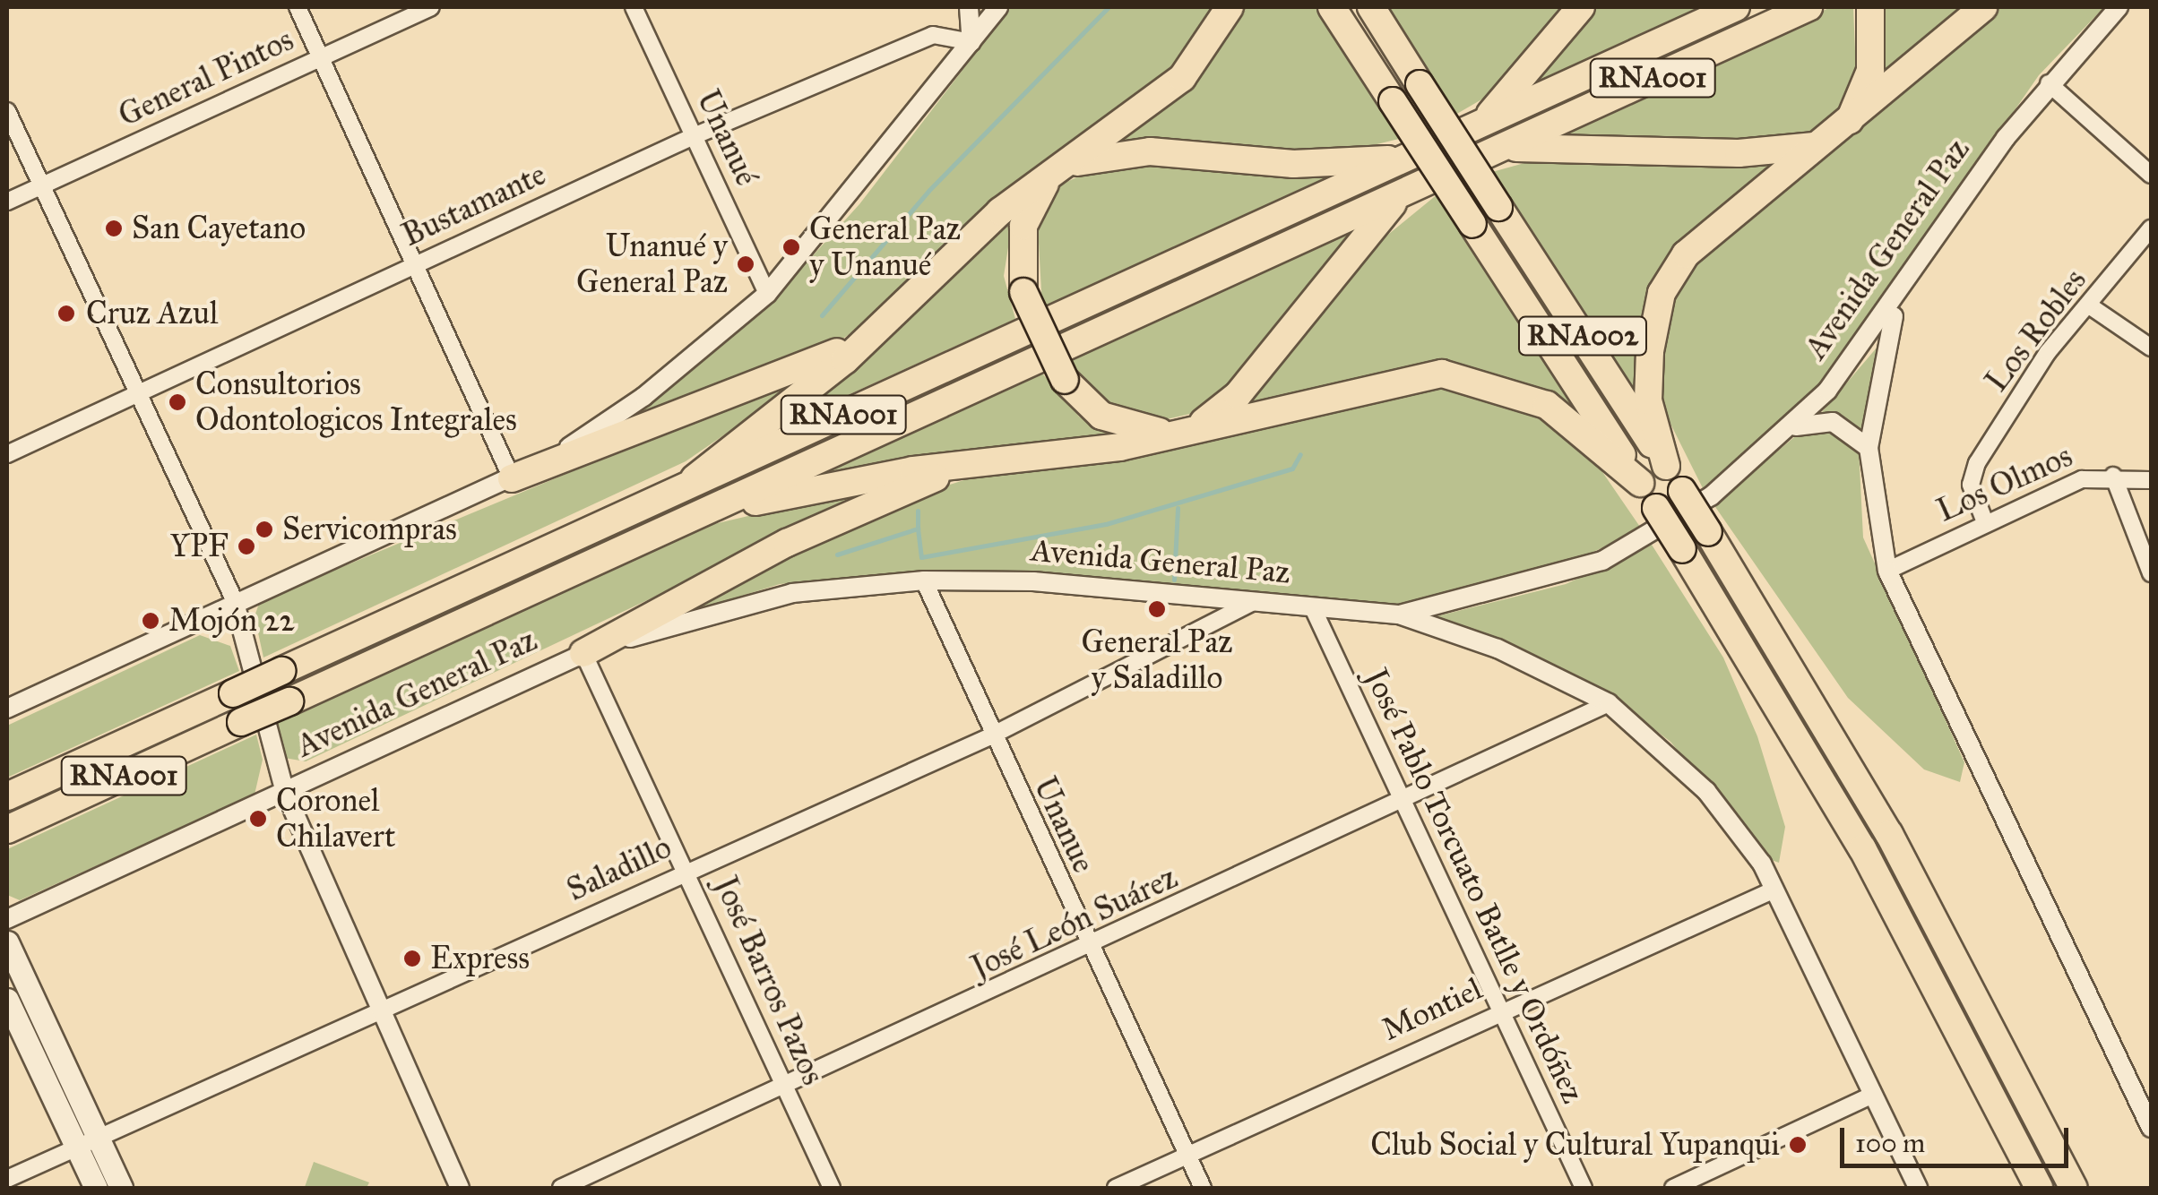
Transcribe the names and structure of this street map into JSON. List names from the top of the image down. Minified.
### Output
{"streets":{"highway":["RNA001","Avenida General Paz","RNA002"],"street":["General Pintos","Unanué","Bustamante","Los Robles","Los Olmos","Unanue","Saladillo","José Pablo Torcuato Batlle y Ordóñez","José León Suárez","José Barros Pazos","Montiel"]},"crossings":[["Unanué","Bustamante"],["Avenida General Paz","Unanue"],["Avenida General Paz","Saladillo"],["Avenida General Paz","José Pablo Torcuato Batlle y Ordóñez"],["Avenida General Paz","José Barros Pazos"],["Los Robles","Los Olmos"],["Unanue","Saladillo"],["Unanue","José León Suárez"],["Unanue","Montiel"],["Saladillo","José Barros Pazos"],["José Pablo Torcuato Batlle y Ordóñez","José León Suárez"],["José Pablo Torcuato Batlle y Ordóñez","Montiel"],["José León Suárez","José Barros Pazos"]],"places":["San Cayetano","General Paz y Unanué","Unanué y General Paz","Cruz Azul","Consultorios Odontologicos Integrales","Servicompras","YPF","General Paz y Saladillo","Mojón 22","Coronel Chilavert","Express","Club Social y Cultural Yupanqui"],"scale_bar":"100 m"}
